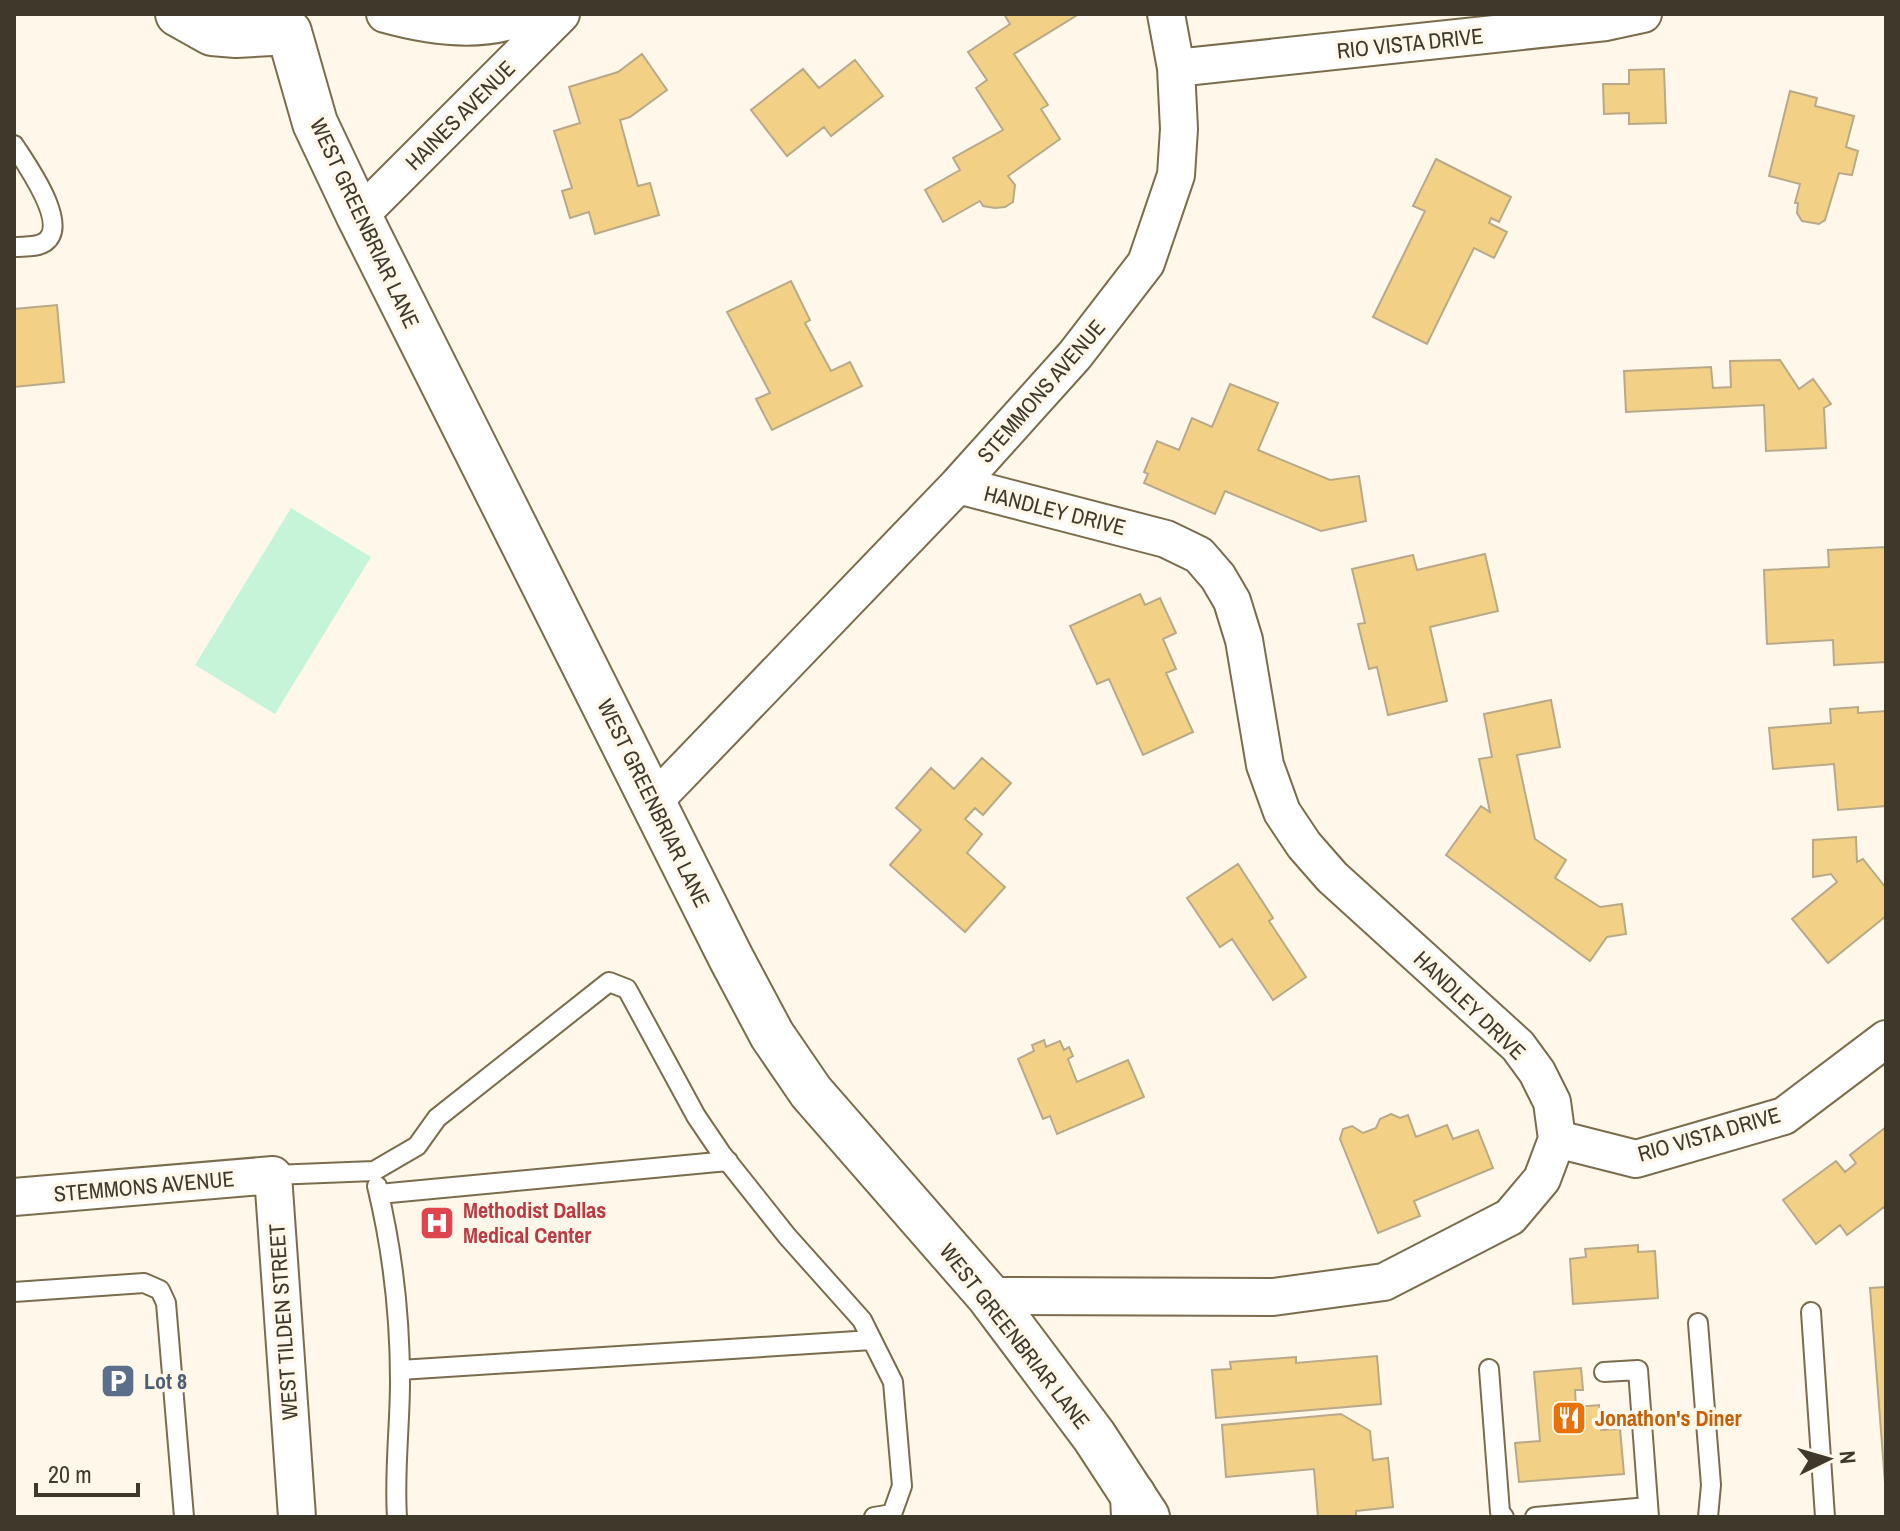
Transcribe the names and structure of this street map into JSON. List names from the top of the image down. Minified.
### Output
{"streets":{"street":["RIO VISTA DRIVE","HAINES AVENUE","WEST GREENBRIAR LANE","STEMMONS AVENUE","HANDLEY DRIVE","WEST TILDEN STREET"]},"crossings":[["RIO VISTA DRIVE","STEMMONS AVENUE"],["RIO VISTA DRIVE","HANDLEY DRIVE"],["HAINES AVENUE","WEST GREENBRIAR LANE"],["WEST GREENBRIAR LANE","STEMMONS AVENUE"],["WEST GREENBRIAR LANE","HANDLEY DRIVE"],["STEMMONS AVENUE","HANDLEY DRIVE"],["STEMMONS AVENUE","WEST TILDEN STREET"]],"places":{"hospital":["Methodist Dallas Medical Center"],"parking":["Lot 8"],"restaurant":["Jonathon's Diner"]},"scale_bar":"20 m","north":"right"}
